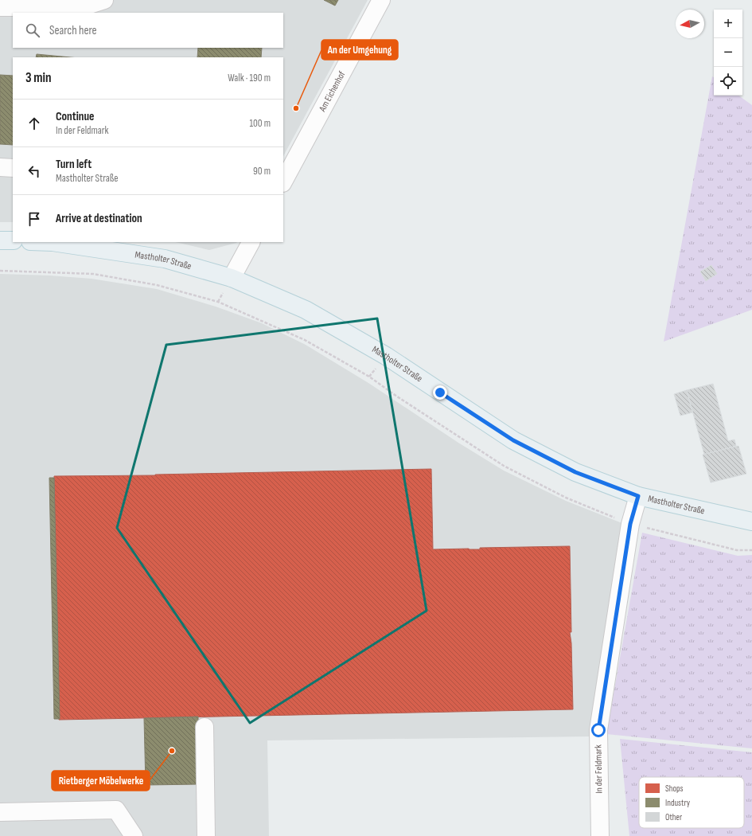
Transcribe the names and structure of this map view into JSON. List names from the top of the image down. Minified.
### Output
{"streets":{"main road":["Mastholter Straße"],"street":["Am Eichenhof","In der Feldmark"]},"crossings":[["Mastholter Straße","In der Feldmark"]],"places":["An der Umgehung","Rietberger Möbelwerke"],"legend":["Shops","Industry","Other"],"north":"left","page":{"map_buttons":["+","−"],"search":"Search here","heading":["3 min","Walk · 190 m"],"list":[["Continue","In der Feldmark","100 m"],["Turn left","Mastholter Straße","90 m"],"Arrive at destination"]}}
